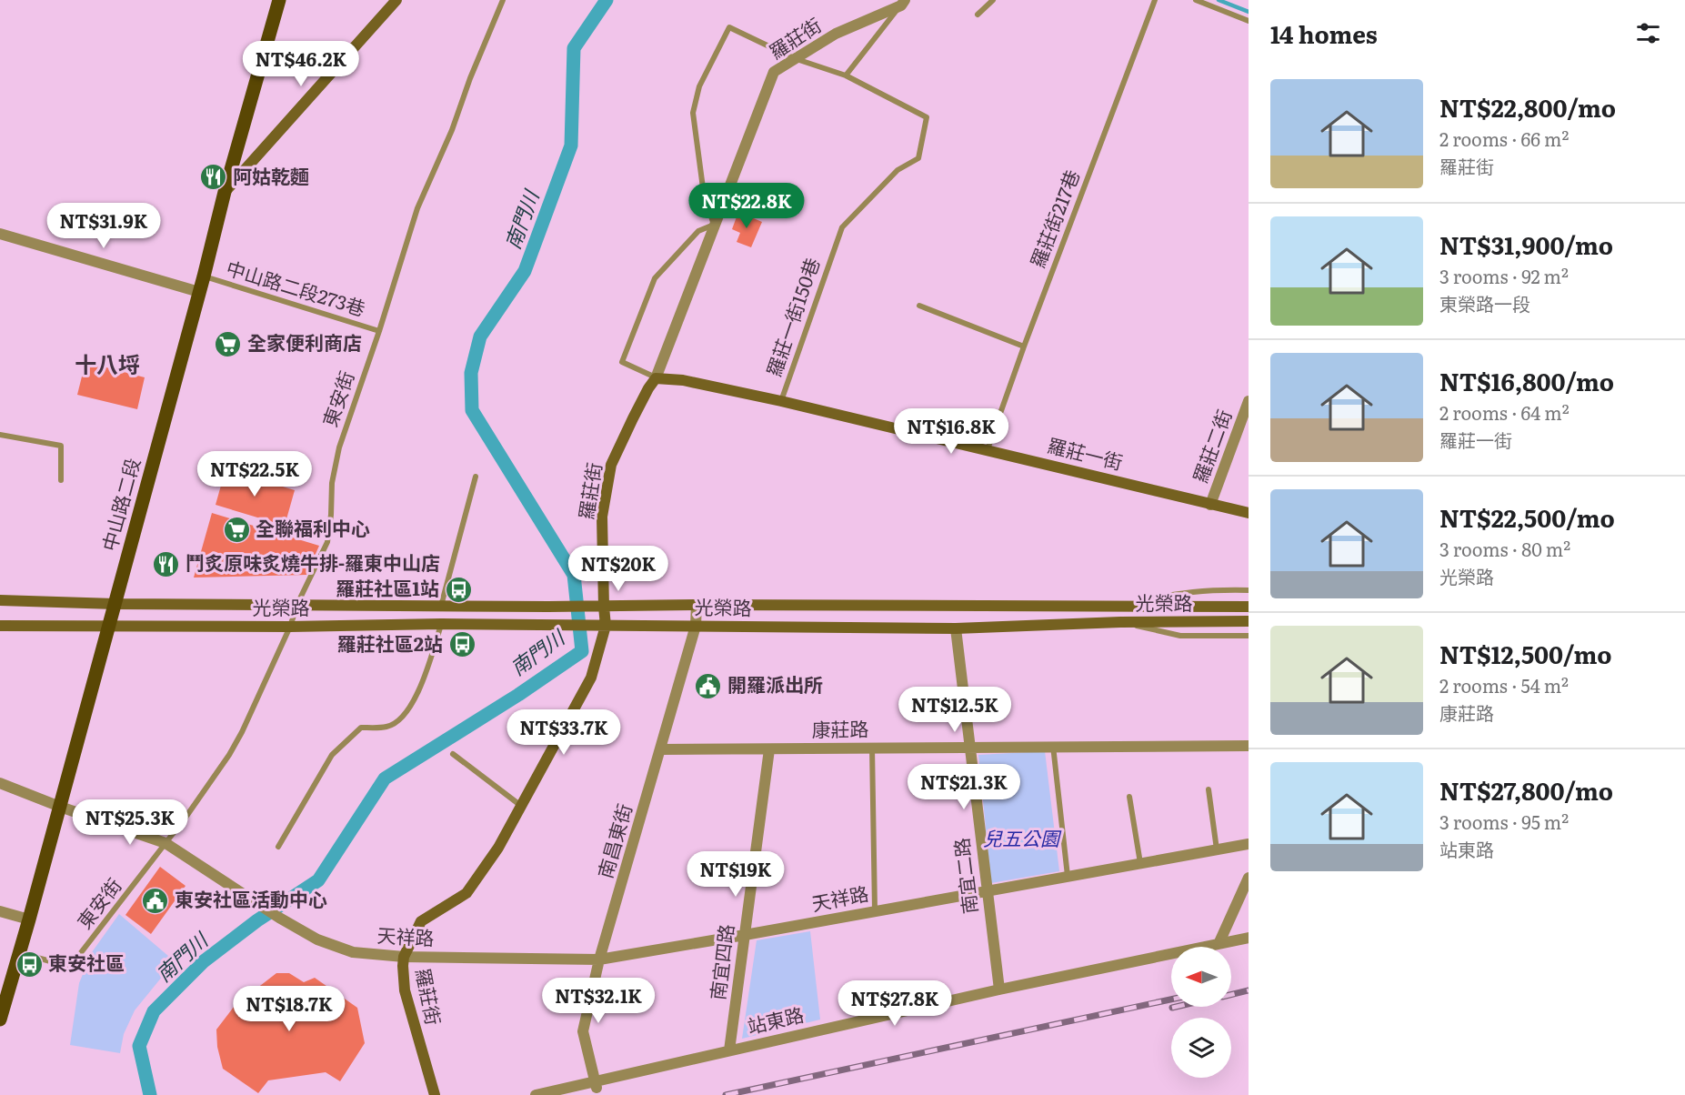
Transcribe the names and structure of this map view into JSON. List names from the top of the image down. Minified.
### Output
{"streets":{"main road":["中山路二段"],"street":["羅莊街","羅莊二街","羅莊一街","光榮路","康莊路","南昌東街","南宜二路","天祥路","南宜四路","站東路"],"lane":["羅莊街217巷","中山路二段273巷","羅莊一街150巷","東安街"]},"crossings":[["羅莊街","羅莊一街"],["羅莊街","光榮路"],["羅莊街","天祥路"],["羅莊街217巷","羅莊一街"],["中山路二段273巷","東安街"],["中山路二段273巷","中山路二段"],["羅莊一街150巷","羅莊一街"],["東安街","中山路二段"],["東安街","光榮路"],["東安街","天祥路"],["羅莊二街","羅莊一街"],["中山路二段","光榮路"],["光榮路","南昌東街"],["光榮路","南宜二路"],["康莊路","南昌東街"],["康莊路","南宜二路"],["康莊路","南宜四路"],["南昌東街","天祥路"],["南昌東街","站東路"],["南宜二路","天祥路"],["南宜二路","站東路"],["天祥路","南宜四路"],["南宜四路","站東路"]],"districts":["十八埒"],"water":["南門川"],"parks":["兒五公園"],"places":{"restaurant":["阿姑乾麵","鬥炙原味炙燒牛排-羅東中山店"],"supermarket":["全家便利商店","全聯福利中心"],"bus stop":["羅莊社區1站","羅莊社區2站","東安社區"],"public building":["開羅派出所","東安社區活動中心"]},"north":"left","page":{"heading":"14 homes","price":["NT$46.2K","NT$22.8K","NT$31.9K","NT$16.8K","NT$22.5K","NT$20K","NT$12.5K","NT$33.7K","NT$21.3K","NT$25.3K","NT$19K","NT$32.1K","NT$27.8K","NT$18.7K"],"list":[{"name":"NT$22,800/mo","note":"2 rooms · 66 m² · 羅莊街"},{"name":"NT$31,900/mo","note":"3 rooms · 92 m² · 東榮路一段"},{"name":"NT$16,800/mo","note":"2 rooms · 64 m² · 羅莊一街"},{"name":"NT$22,500/mo","note":"3 rooms · 80 m² · 光榮路"},{"name":"NT$12,500/mo","note":"2 rooms · 54 m² · 康莊路"},{"name":"NT$27,800/mo","note":"3 rooms · 95 m² · 站東路"}]}}
